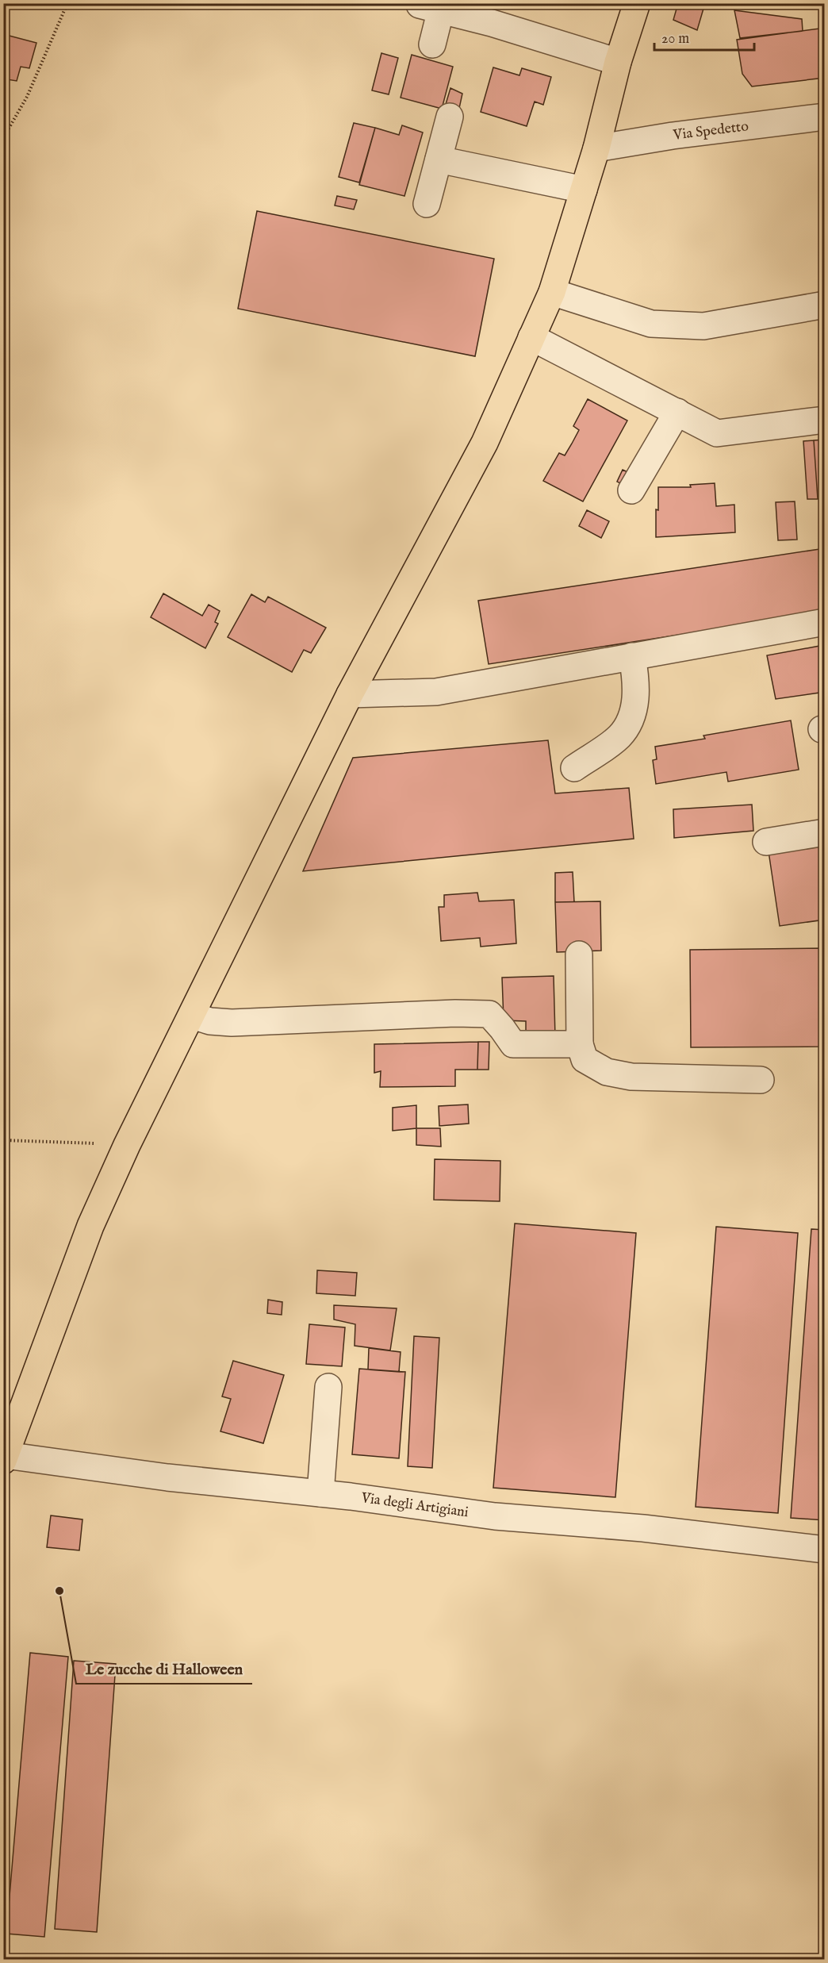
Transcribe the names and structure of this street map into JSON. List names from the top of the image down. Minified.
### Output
{"streets":{"street":["Via Spedetto","Via degli Artigiani"]},"places":["Le zucche di Halloween"],"scale_bar":"20 m"}
